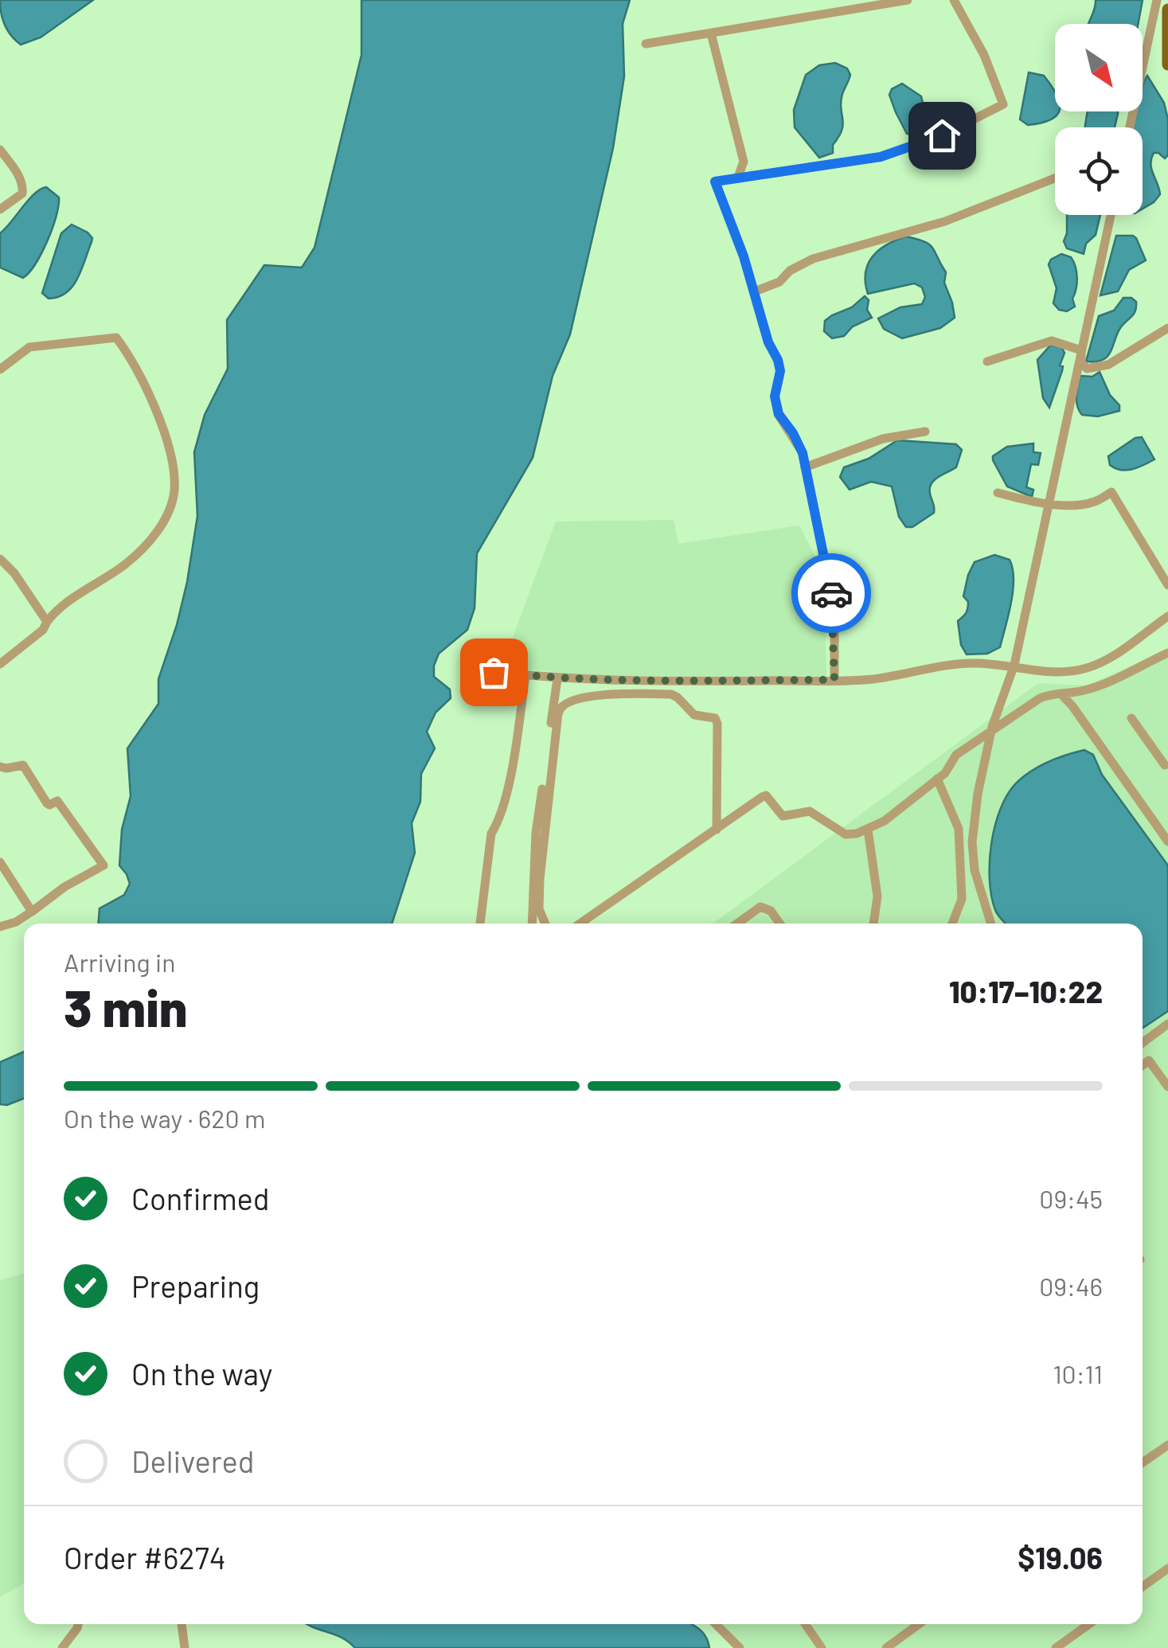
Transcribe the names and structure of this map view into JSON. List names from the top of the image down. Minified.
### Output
{"north":"bottom right","page":{"heading":["3 min","Arriving in","10:17–10:22"],"panel":["Order #6274","$19.06"],"bar":"On the way · 620 m","list":[["Confirmed","09:45"],["Preparing","09:46"],["On the way","10:11"],"Delivered"]}}
